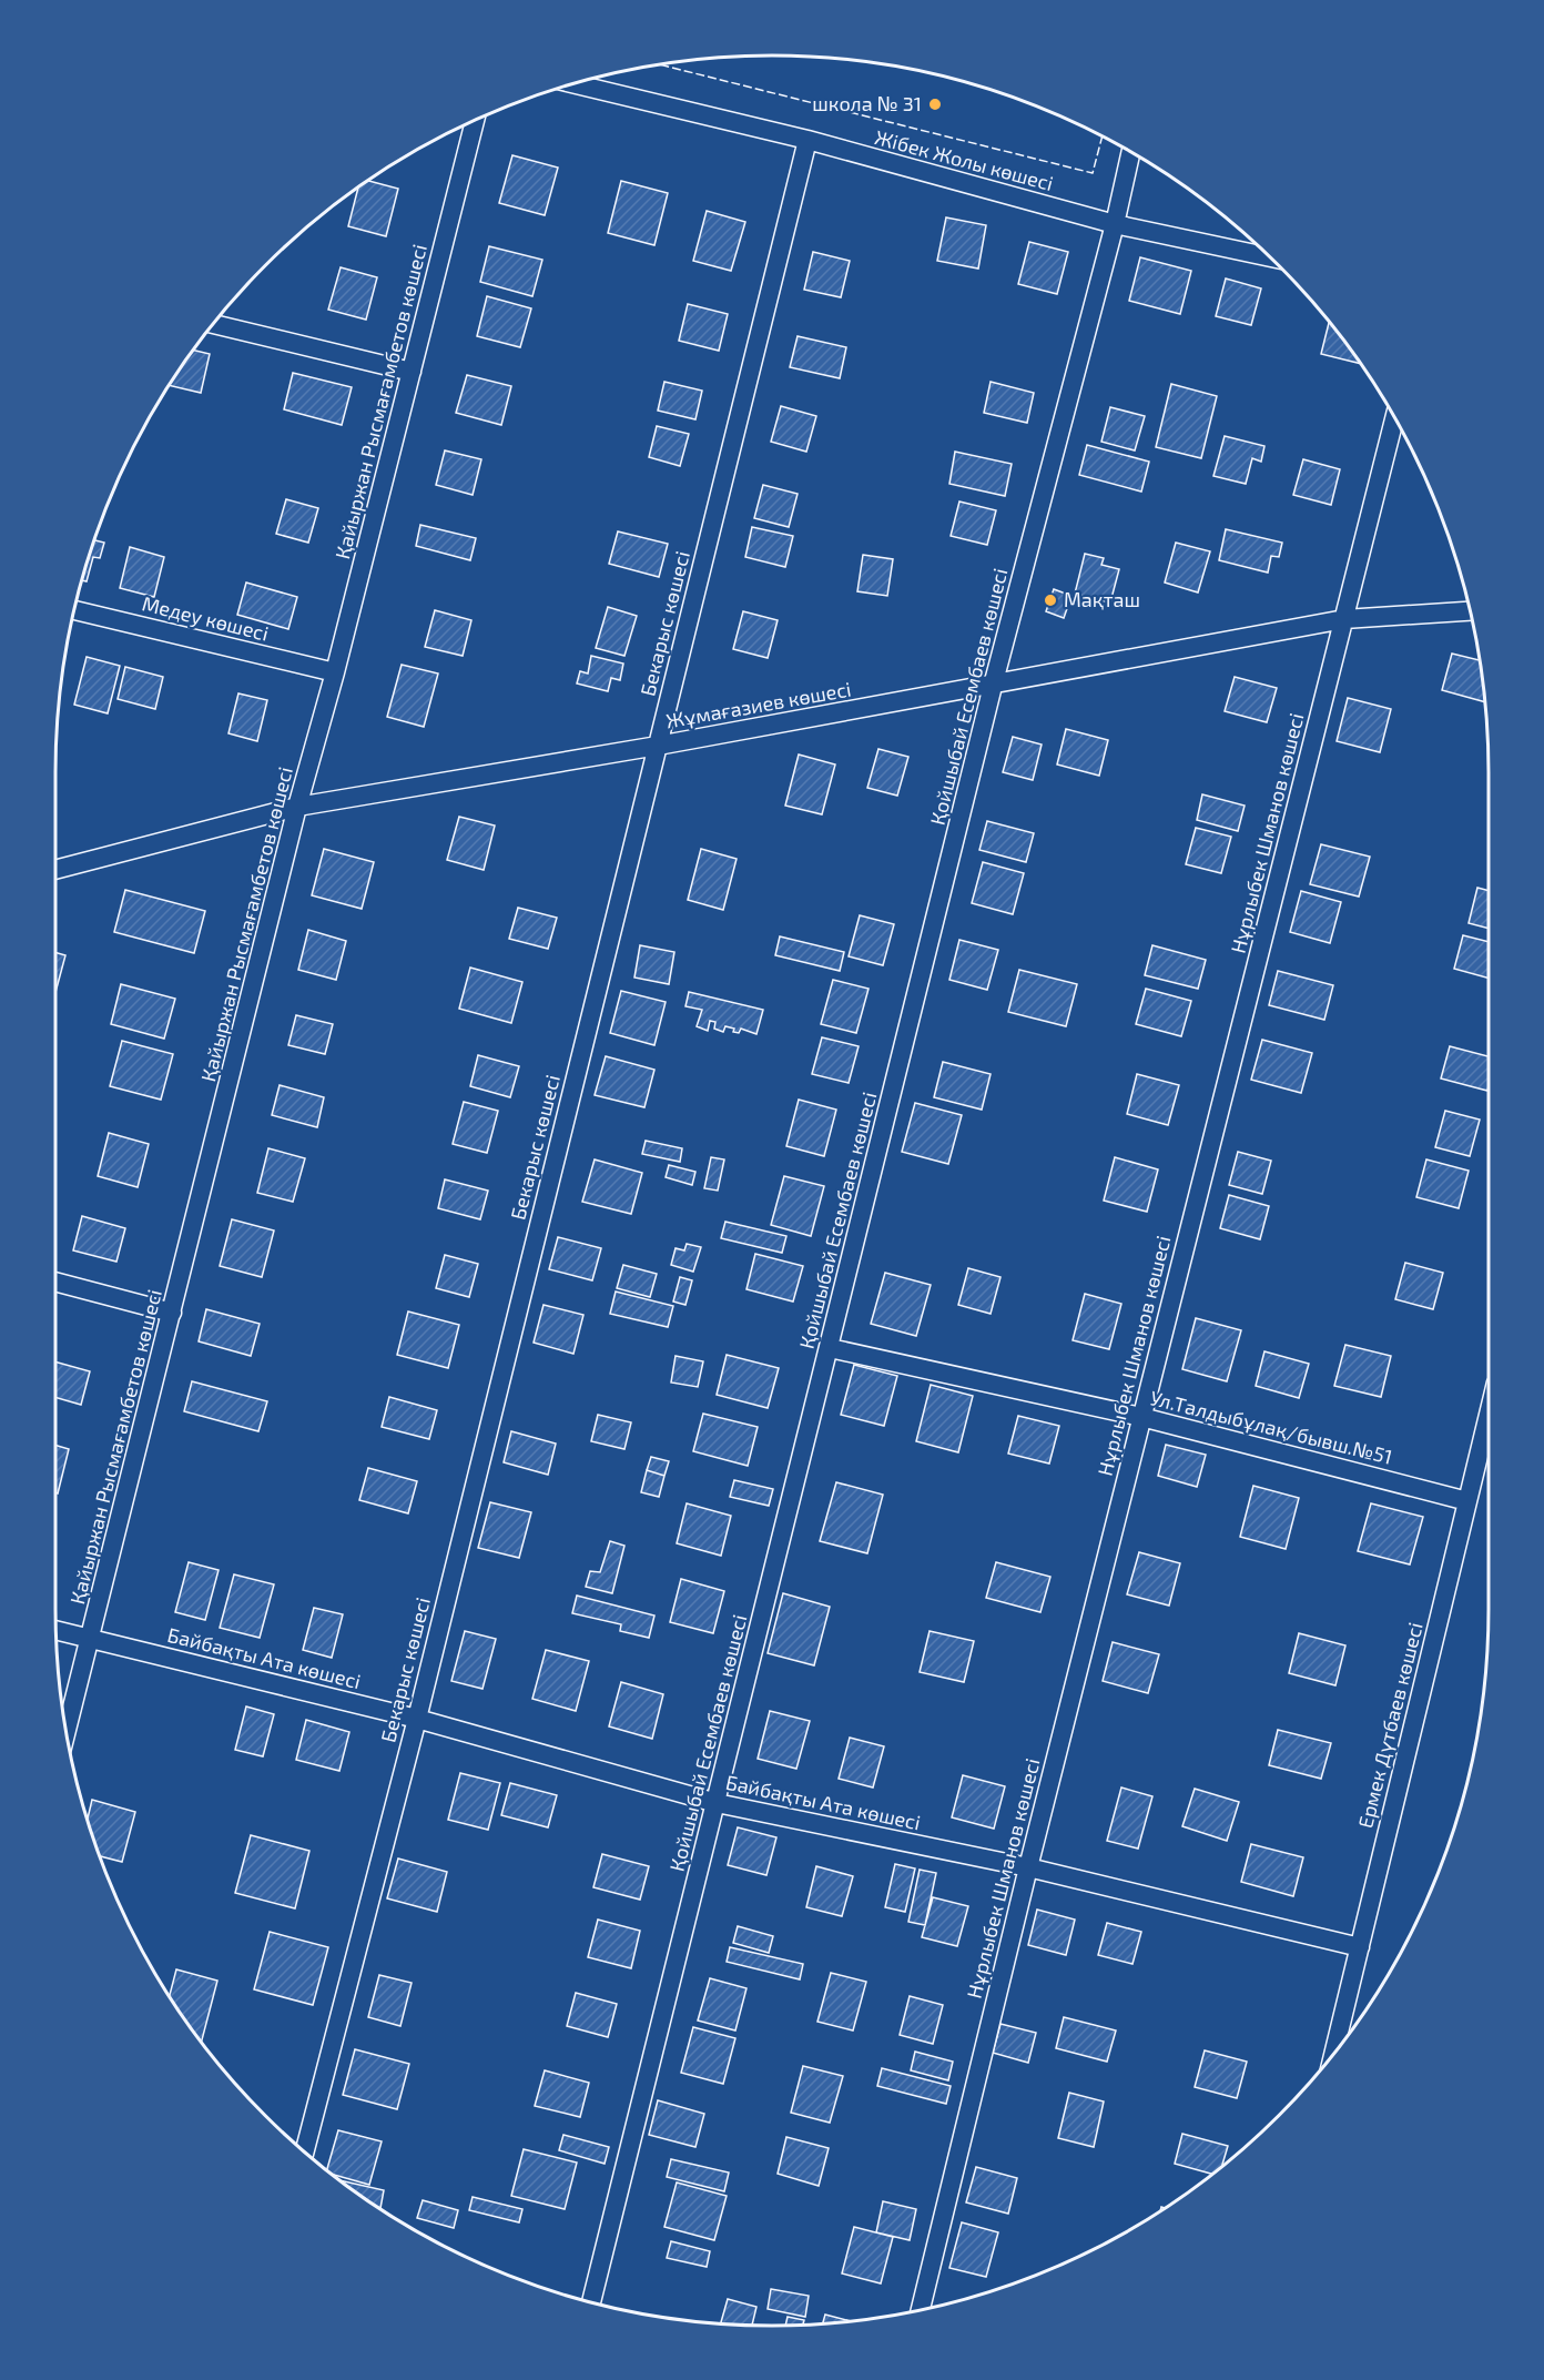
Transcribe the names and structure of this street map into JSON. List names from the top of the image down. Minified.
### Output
{"streets":{"street":["Жібек Жолы көшесі","Қайыржан Рысмағамбетов көшесі","Медеу көшесі","Бекарыс көшесі","Қойшыбай Есембаев көшесі","Жұмағазиев көшесі","Нұрлыбек Шманов көшесі","Ул.Талдыбұлақ/бывш.№51","Байбақты Ата көшесі","Ермек Дүтбаев көшесi"]},"crossings":[["Жібек Жолы көшесі","Бекарыс көшесі"],["Жібек Жолы көшесі","Қойшыбай Есембаев көшесі"],["Қайыржан Рысмағамбетов көшесі","Медеу көшесі"],["Қайыржан Рысмағамбетов көшесі","Жұмағазиев көшесі"],["Қайыржан Рысмағамбетов көшесі","Байбақты Ата көшесі"],["Бекарыс көшесі","Жұмағазиев көшесі"],["Бекарыс көшесі","Байбақты Ата көшесі"],["Қойшыбай Есембаев көшесі","Жұмағазиев көшесі"],["Қойшыбай Есембаев көшесі","Ул.Талдыбұлақ/бывш.№51"],["Қойшыбай Есембаев көшесі","Байбақты Ата көшесі"],["Жұмағазиев көшесі","Нұрлыбек Шманов көшесі"],["Нұрлыбек Шманов көшесі","Ул.Талдыбұлақ/бывш.№51"],["Нұрлыбек Шманов көшесі","Байбақты Ата көшесі"],["Ул.Талдыбұлақ/бывш.№51","Ермек Дүтбаев көшесi"],["Байбақты Ата көшесі","Ермек Дүтбаев көшесi"]],"places":["школа № 31","Мақташ"]}
